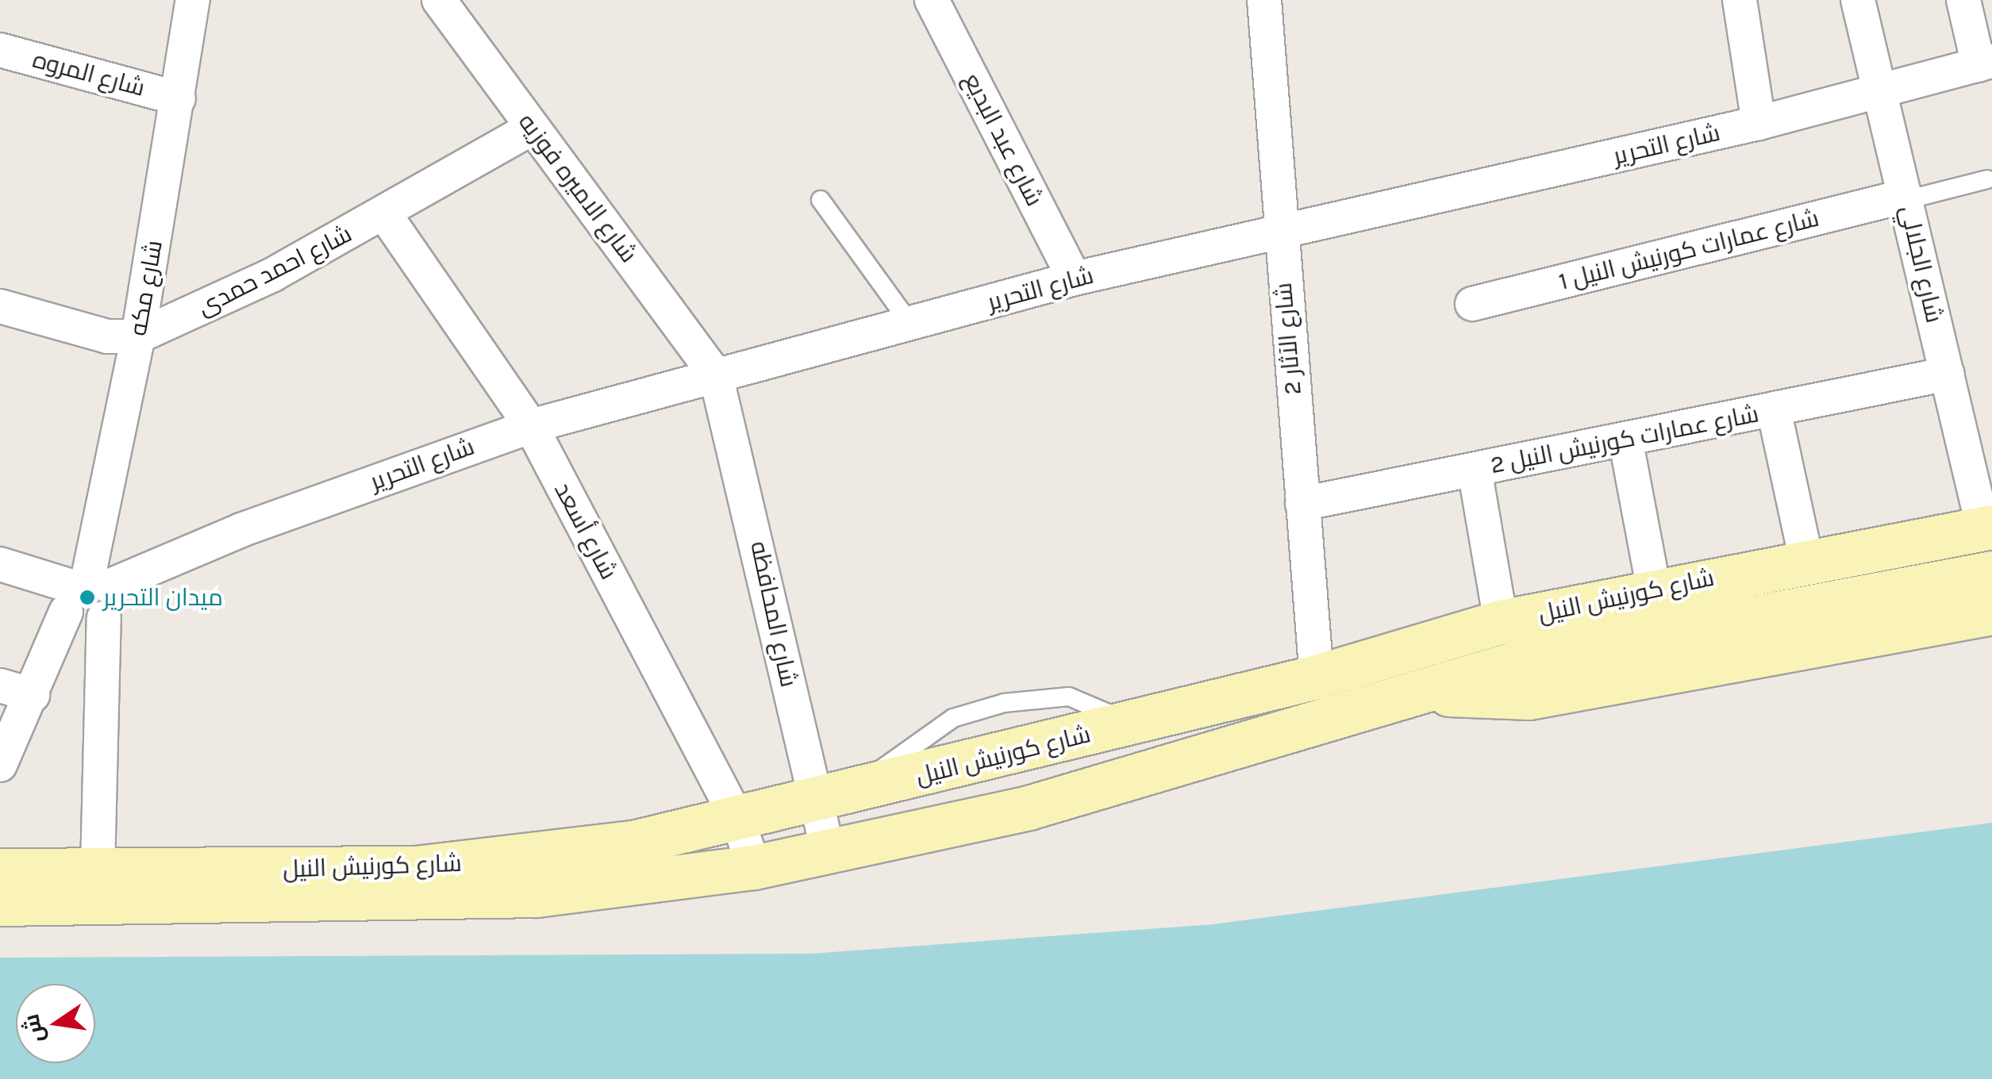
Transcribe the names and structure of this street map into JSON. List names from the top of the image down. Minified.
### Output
{"streets":{"main road":["شارع كورنيش النيل"],"street":["شارع المروه","شارع عبد البديع","شارع التحرير","شارع الاميره فوزيه","شارع عمارات كورنيش النيل 1","شارع الجلالي","شارع احمد حمدى","شارع مكه","شارع الآثار 2","شارع عمارات كورنيش النيل 2","شارع أسعد","شارع المحافظه"]},"crossings":[["شارع المروه","شارع مكه"],["شارع عبد البديع","شارع التحرير"],["شارع التحرير","شارع الاميره فوزيه"],["شارع التحرير","شارع الجلالي"],["شارع التحرير","شارع مكه"],["شارع التحرير","شارع الآثار 2"],["شارع التحرير","شارع أسعد"],["شارع التحرير","شارع المحافظه"],["شارع الاميره فوزيه","شارع احمد حمدى"],["شارع الاميره فوزيه","شارع المحافظه"],["شارع عمارات كورنيش النيل 1","شارع الجلالي"],["شارع الجلالي","شارع عمارات كورنيش النيل 2"],["شارع الجلالي","شارع كورنيش النيل"],["شارع احمد حمدى","شارع مكه"],["شارع احمد حمدى","شارع أسعد"],["شارع مكه","شارع كورنيش النيل"],["شارع الآثار 2","شارع عمارات كورنيش النيل 2"],["شارع الآثار 2","شارع كورنيش النيل"],["شارع أسعد","شارع كورنيش النيل"],["شارع كورنيش النيل","شارع المحافظه"]],"places":["ميدان التحرير"],"north":"left"}
